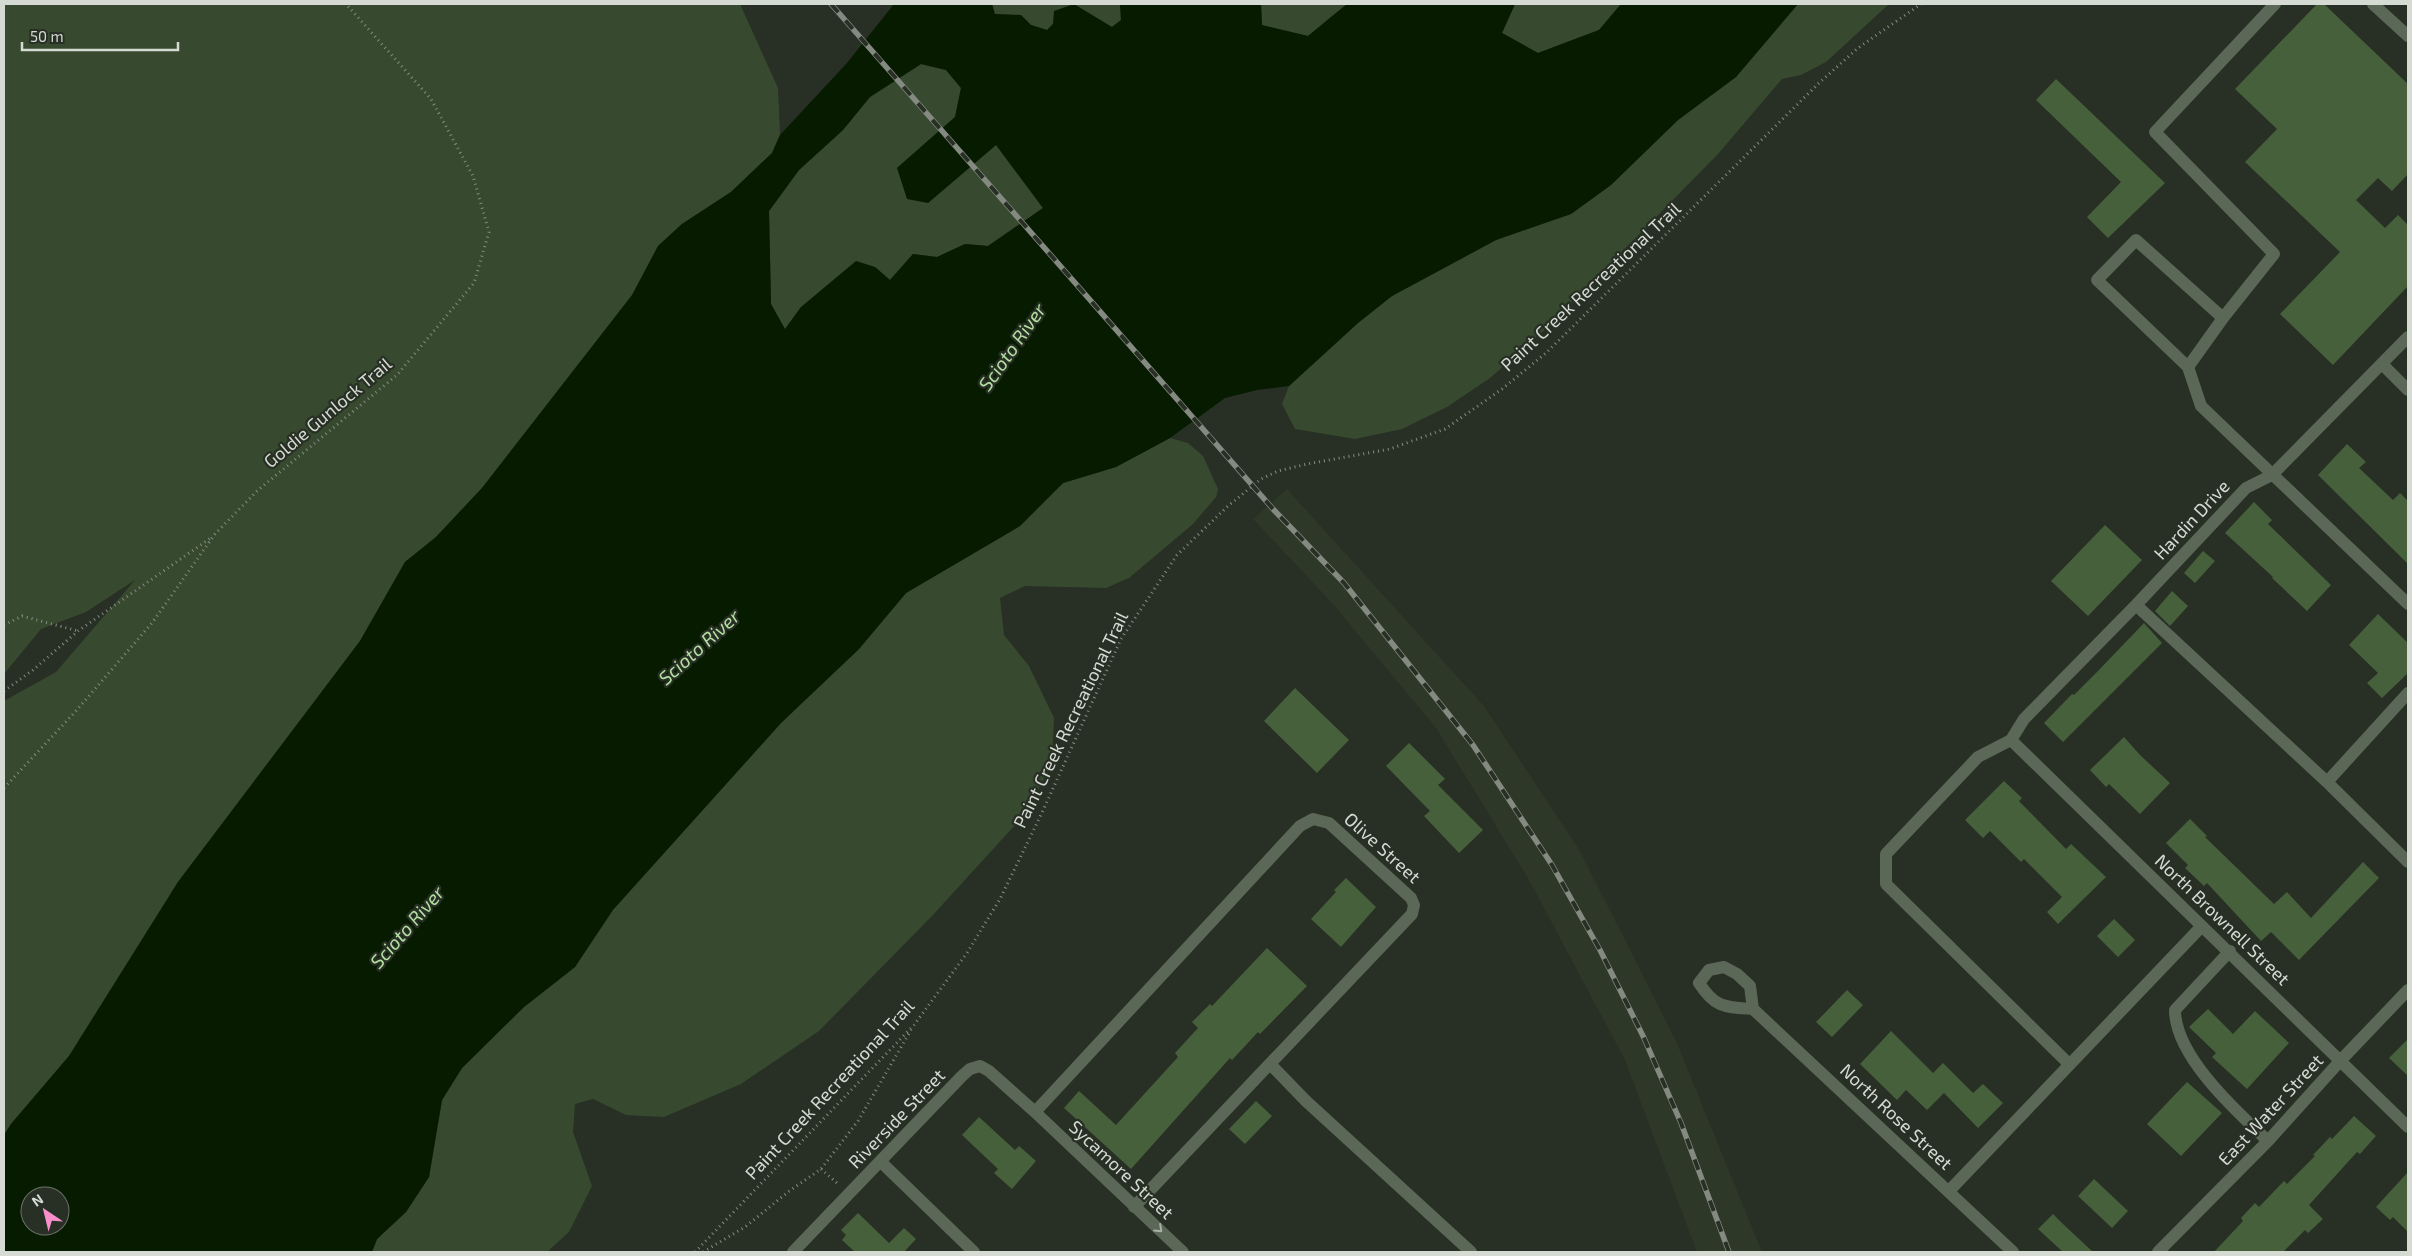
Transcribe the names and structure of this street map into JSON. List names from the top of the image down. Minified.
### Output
{"streets":{"street":["Hardin Drive","Olive Street","North Brownell Street","East Water Street","North Rose Street","Riverside Street","Sycamore Street"],"path":["Paint Creek Recreational Trail","Goldie Gunlock Trail"]},"crossings":[["Hardin Drive","North Brownell Street"],["Olive Street","Riverside Street"],["Olive Street","Sycamore Street"],["North Brownell Street","East Water Street"],["Riverside Street","Sycamore Street"]],"water":["Scioto River"],"scale_bar":"50 m","north":"top left"}
